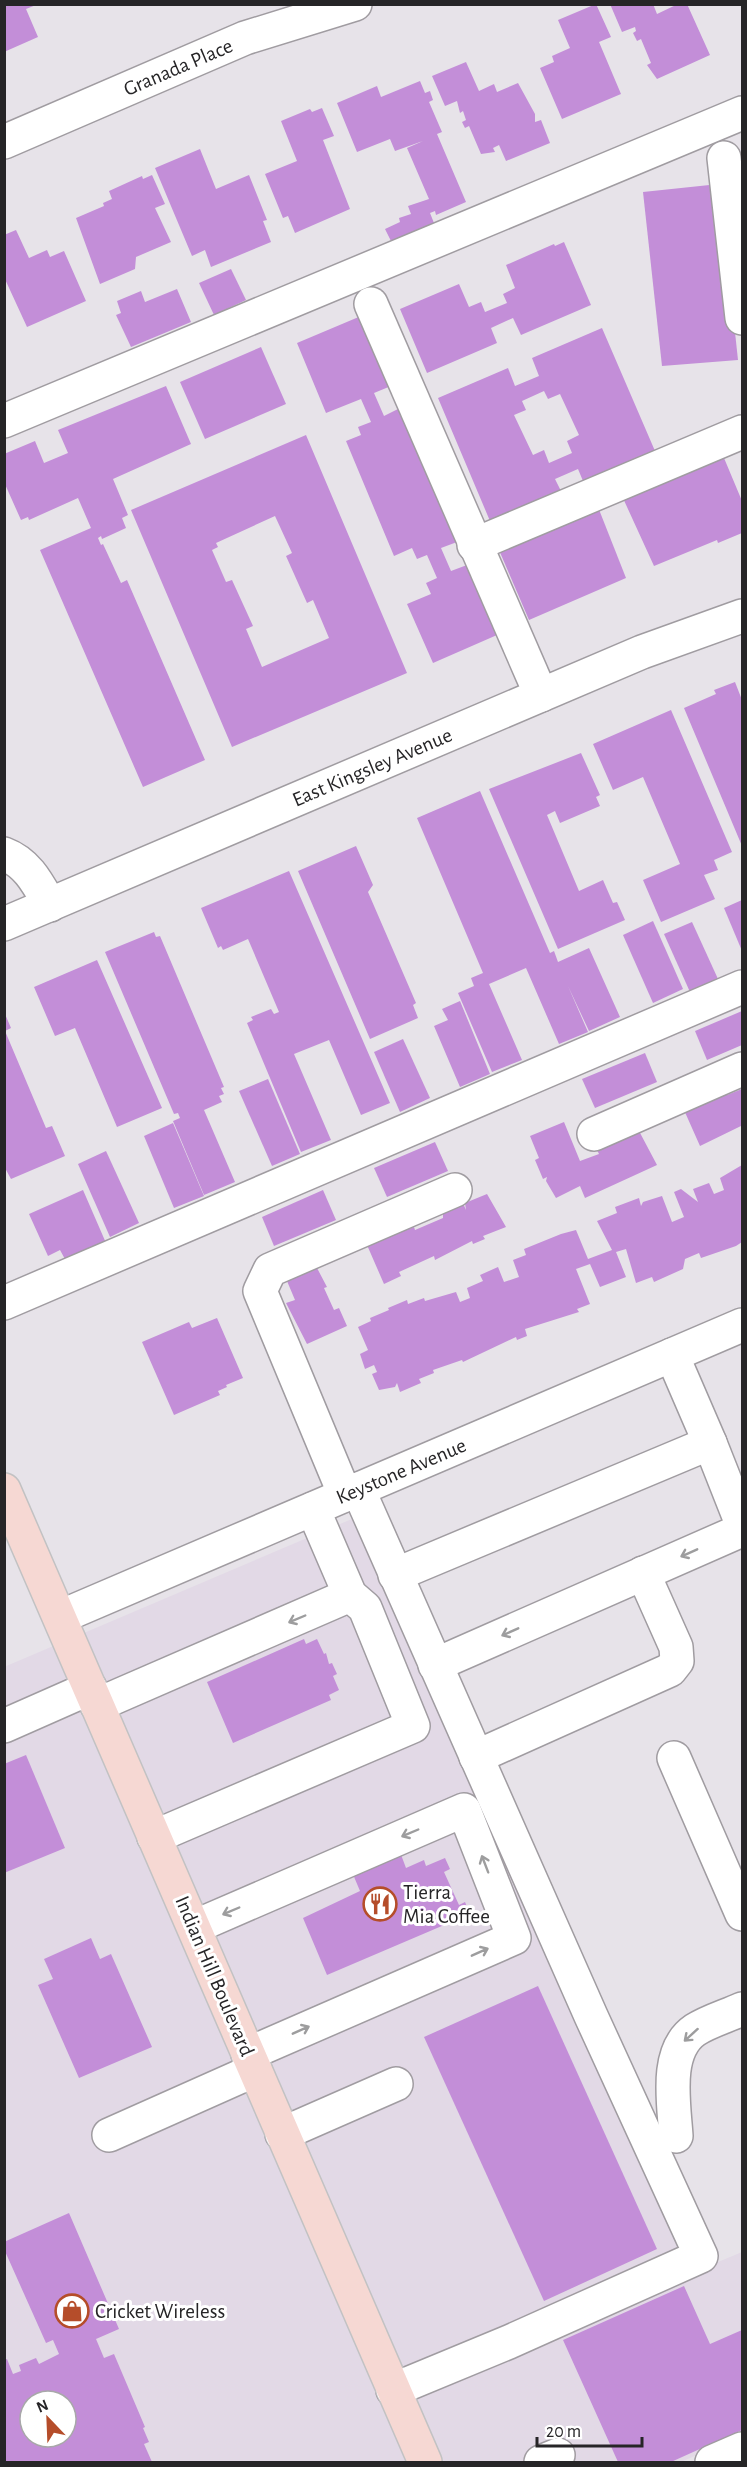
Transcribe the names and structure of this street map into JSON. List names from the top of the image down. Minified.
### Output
{"streets":{"main road":["Indian Hill Boulevard"],"street":["Granada Place","East Kingsley Avenue","Keystone Avenue"]},"crossings":[["Keystone Avenue","Indian Hill Boulevard"]],"places":{"restaurant":["Tierra Mia Coffee"],"shop":["Cricket Wireless"]},"scale_bar":"20 m","north":"top left"}
